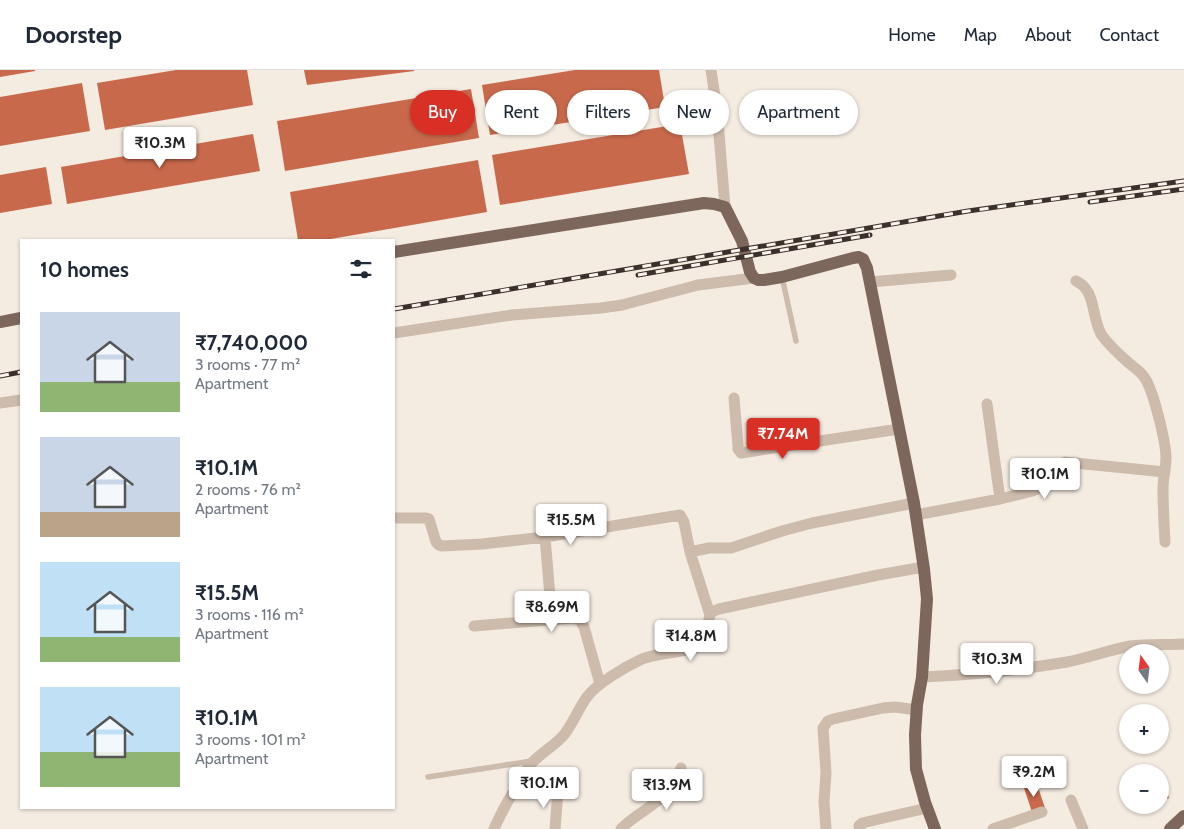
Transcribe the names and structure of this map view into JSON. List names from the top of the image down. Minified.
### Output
{"north":"top","page":{"header":"Doorstep","nav":["Home","Map","About","Contact"],"chip":["Buy","Rent","Filters","New","Apartment"],"price":["₹10.3M","₹7.74M","₹10.1M","₹15.5M","₹8.69M","₹14.8M","₹10.3M","₹9.2M","₹10.1M","₹13.9M"],"heading":"10 homes","list":[{"name":"₹7,740,000","note":"3 rooms · 77 m² · Apartment"},{"name":"₹10.1M","note":"2 rooms · 76 m² · Apartment"},{"name":"₹15.5M","note":"3 rooms · 116 m² · Apartment"},{"name":"₹10.1M","note":"3 rooms · 101 m² · Apartment"}],"map_buttons":["+","−"]}}
